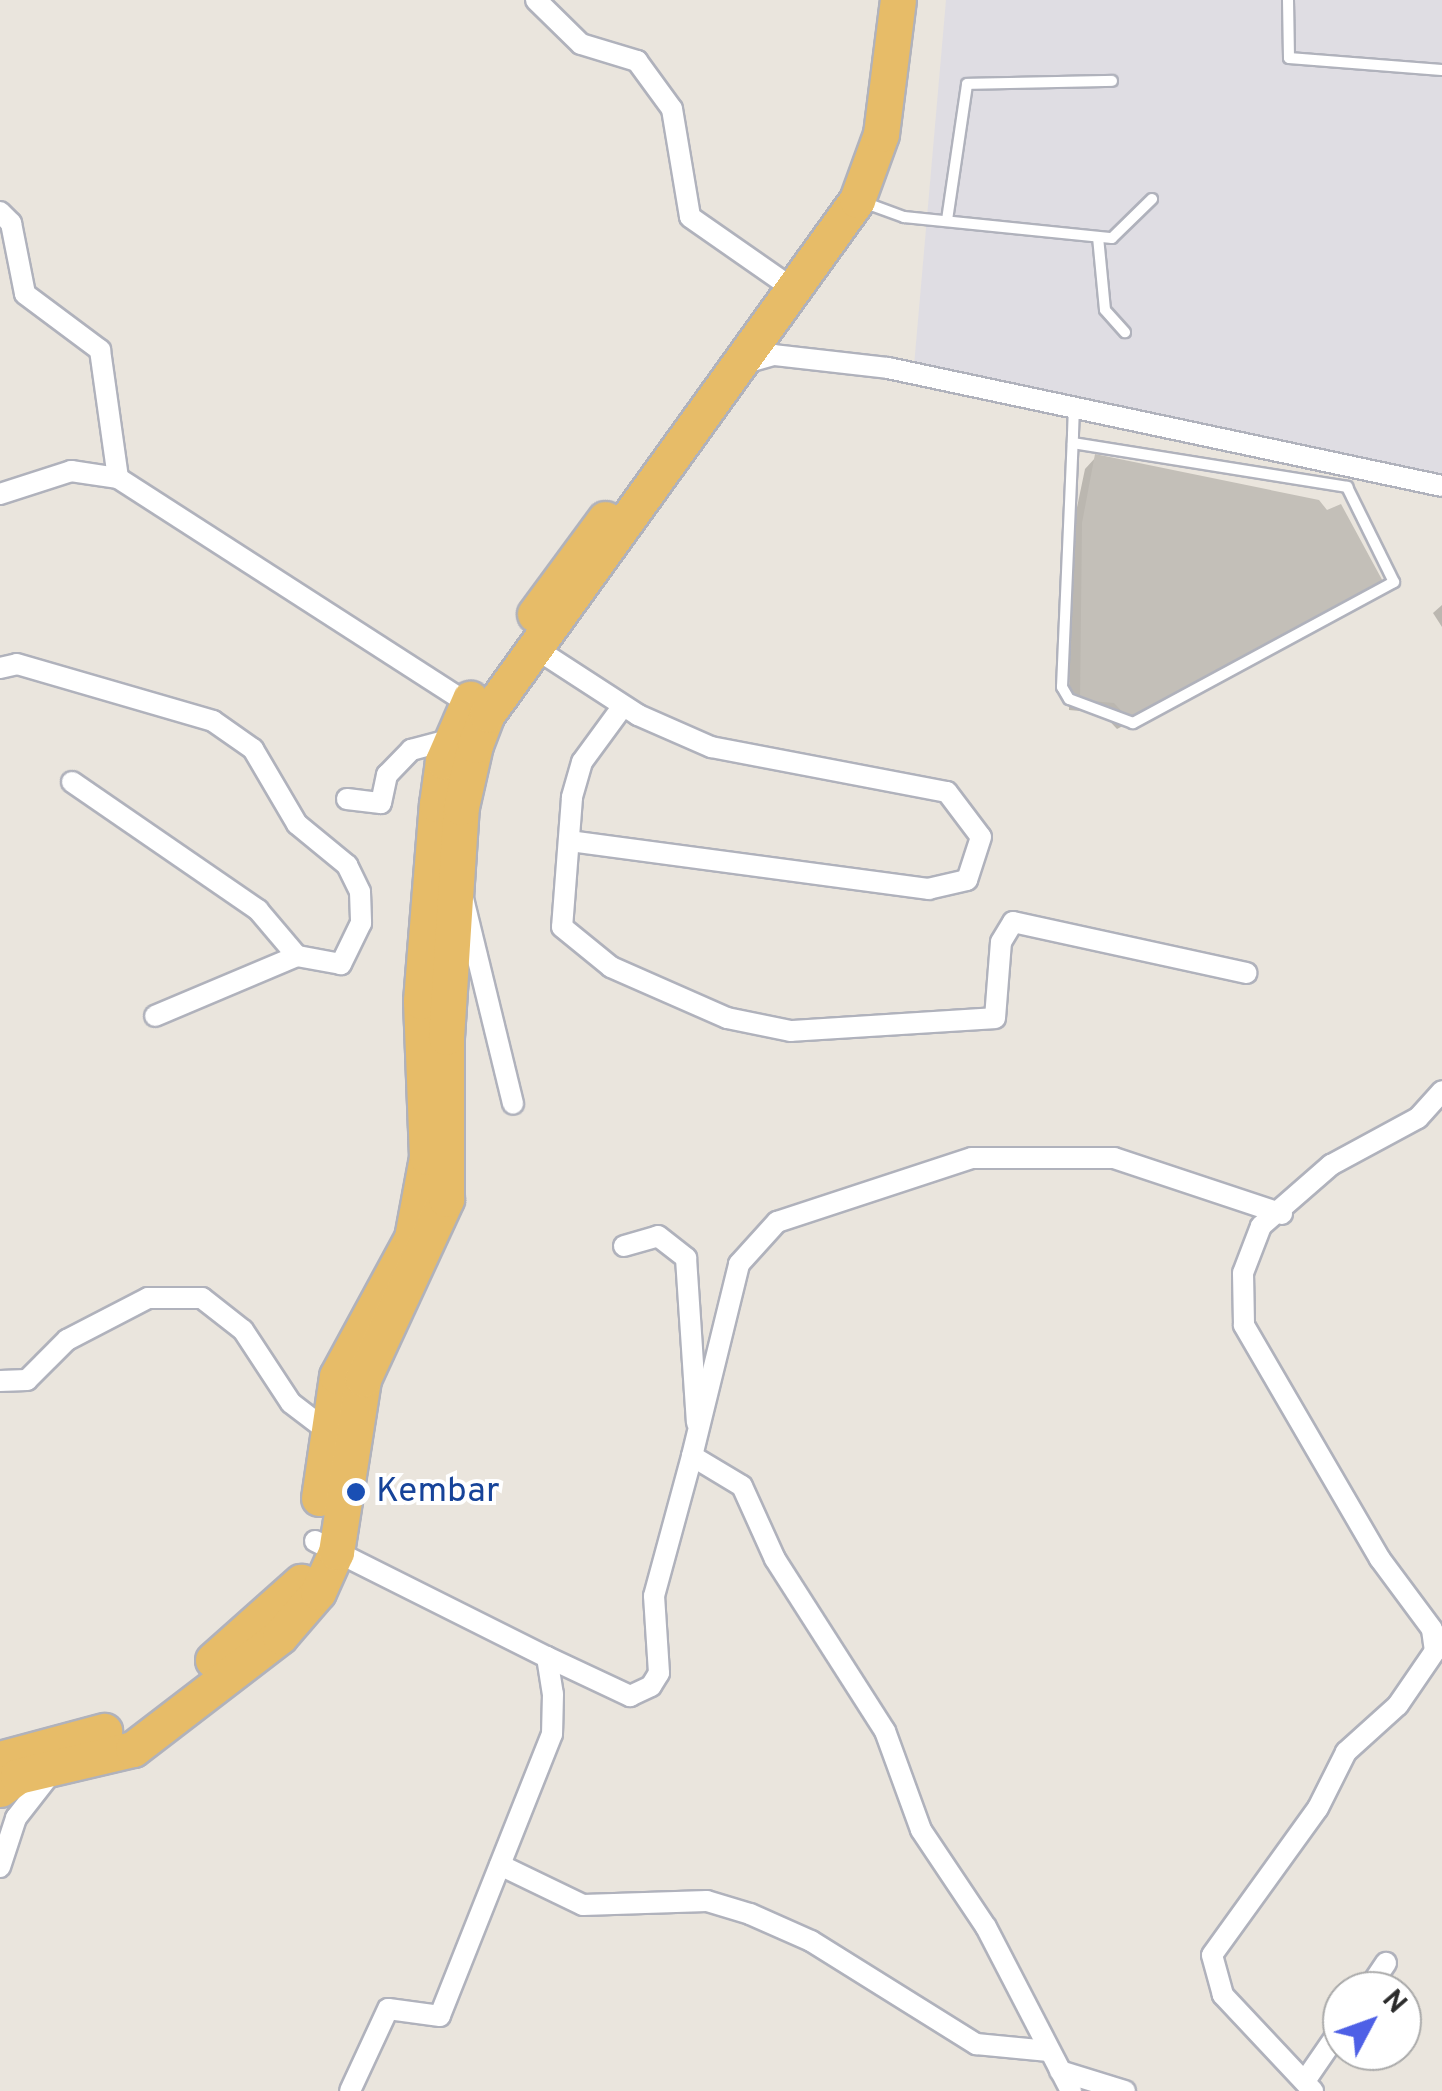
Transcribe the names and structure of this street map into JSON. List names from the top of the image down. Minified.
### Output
{"places":["Kembar"],"north":"top right"}
